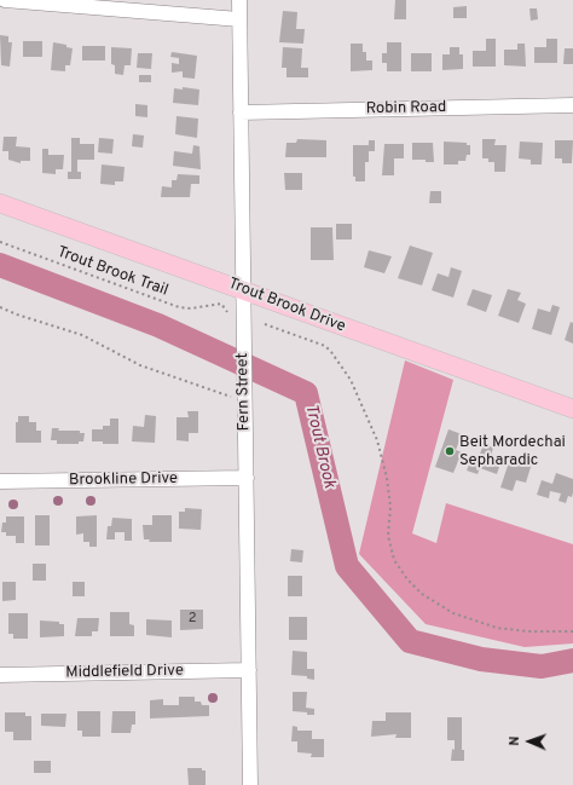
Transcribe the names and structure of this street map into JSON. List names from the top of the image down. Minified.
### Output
{"streets":{"main road":["Trout Brook Drive"],"street":["Robin Road","Fern Street","Brookline Drive","Middlefield Drive"],"path":["Trout Brook Trail"]},"crossings":[["Robin Road","Fern Street"],["Trout Brook Drive","Fern Street"],["Fern Street","Brookline Drive"],["Fern Street","Middlefield Drive"]],"water":["Trout Brook"],"places":["Beit Mordechai Sepharadic"],"house_numbers":["2"],"north":"left"}
